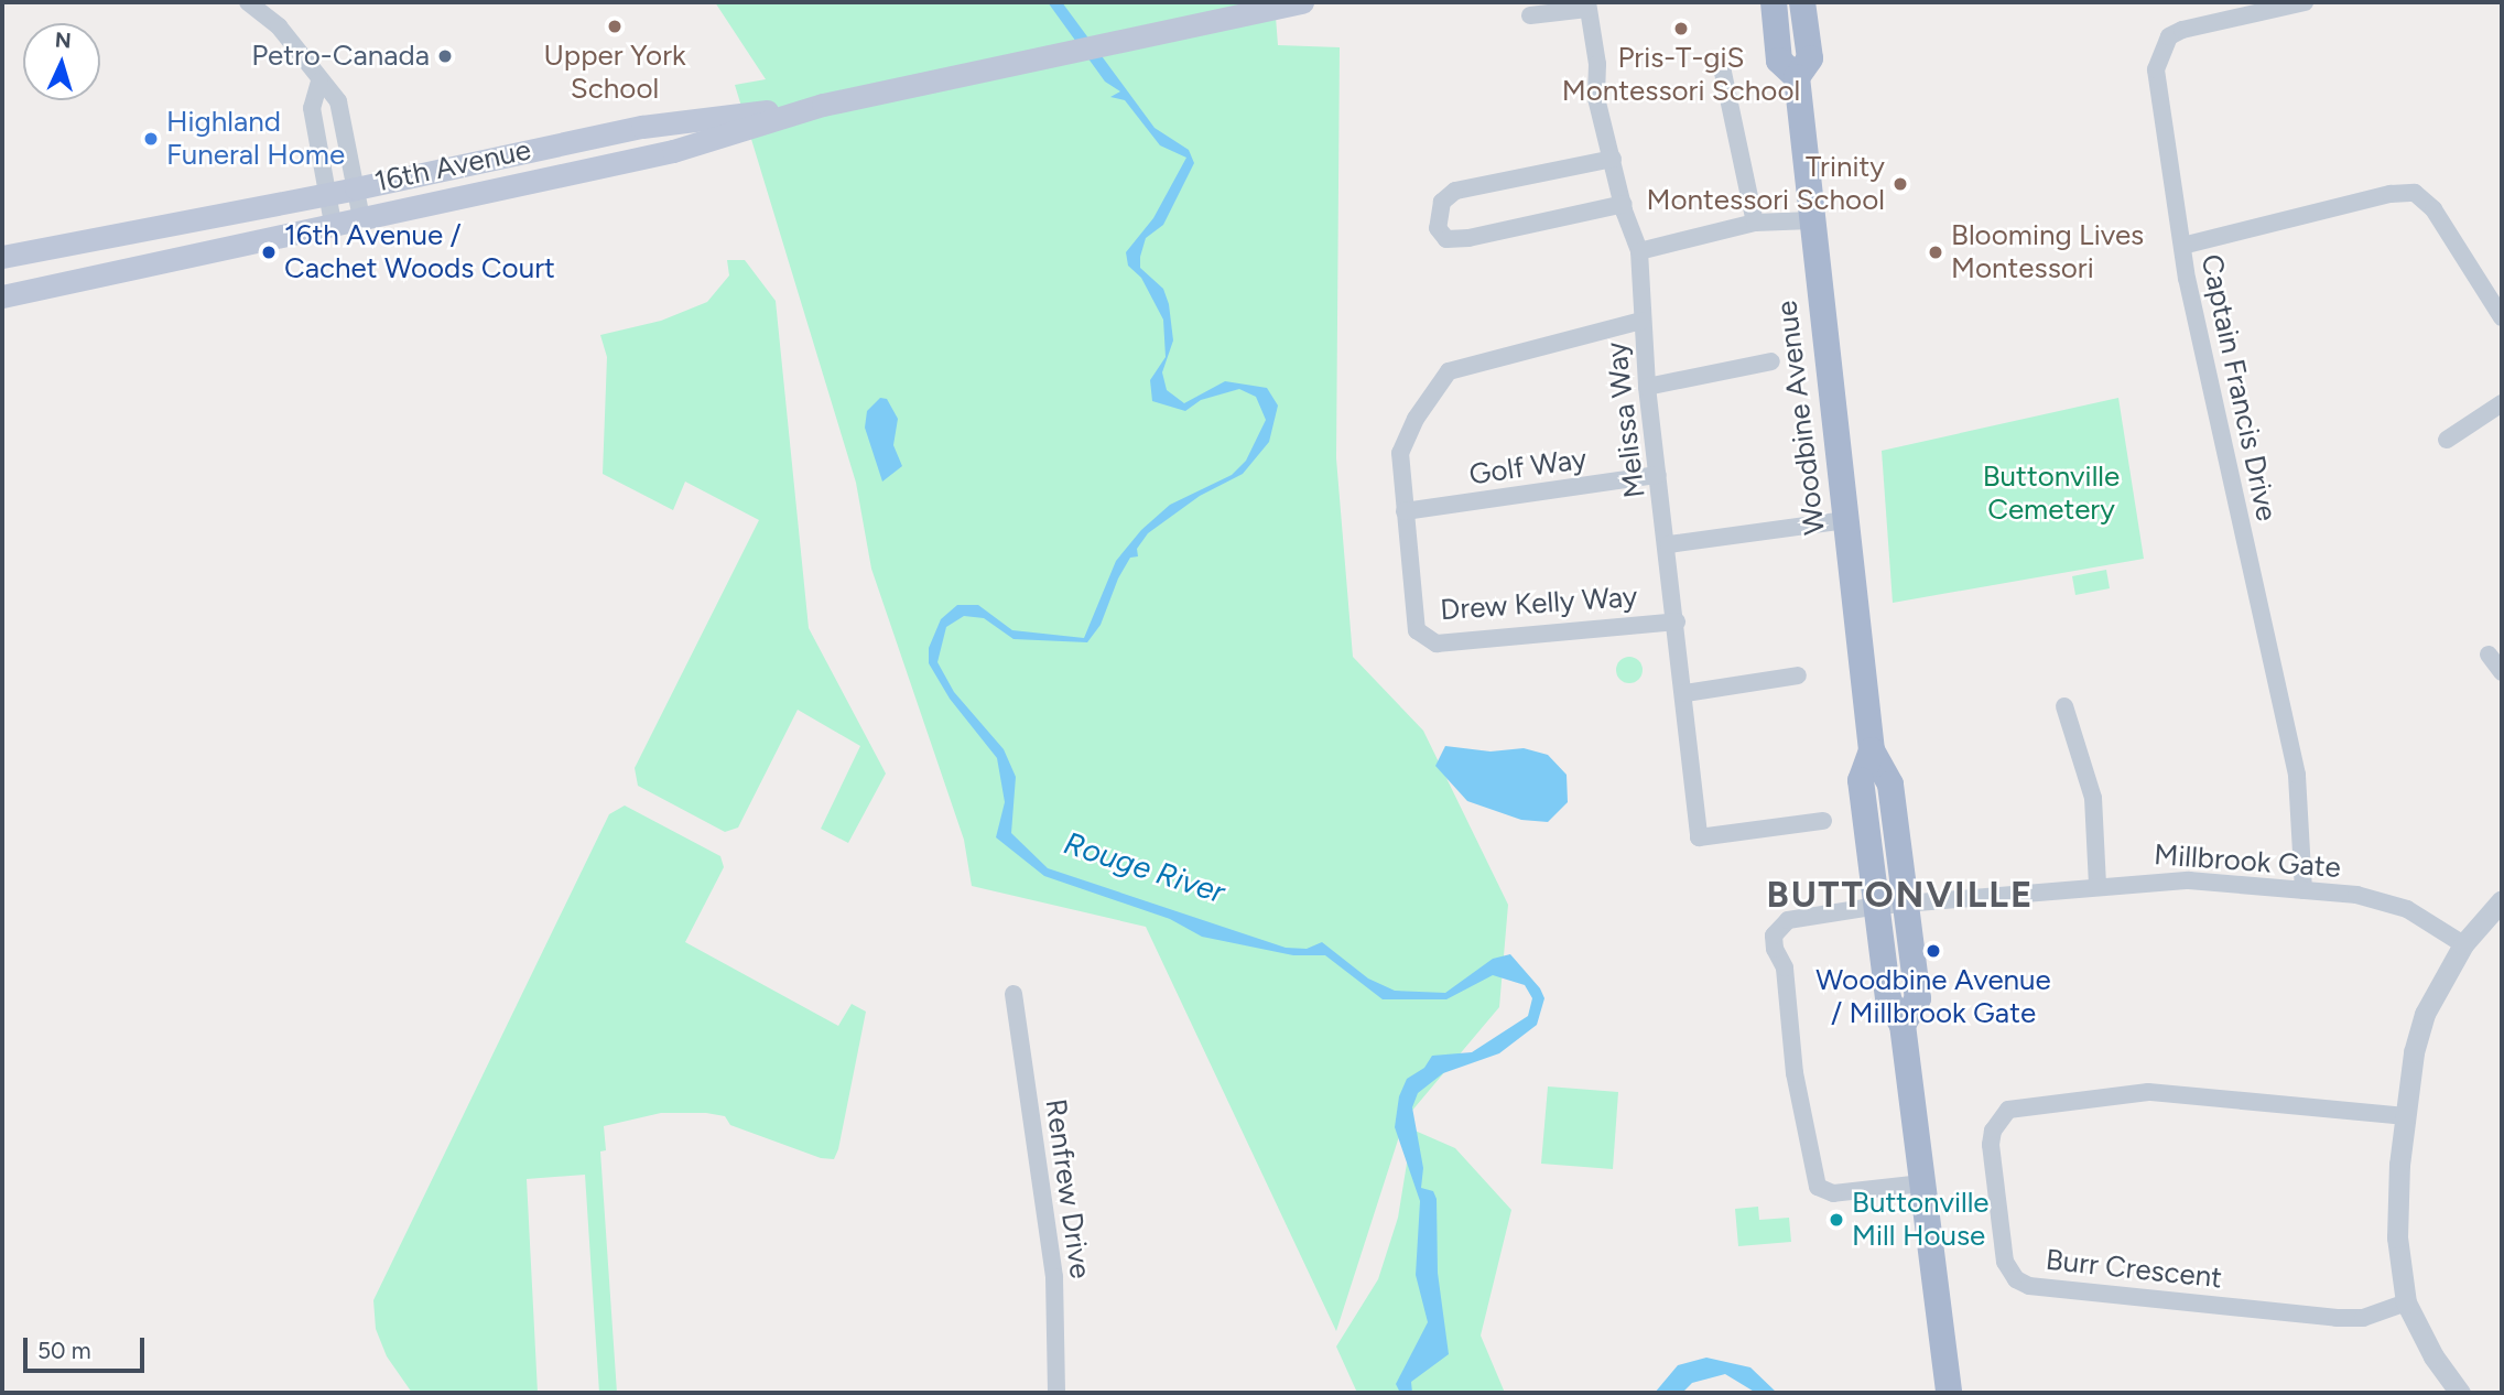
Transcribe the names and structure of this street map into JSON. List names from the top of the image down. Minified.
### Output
{"streets":{"main road":["16th Avenue","Woodbine Avenue"],"street":["Captain Francis Drive","Melissa Way","Golf Way","Drew Kelly Way","Millbrook Gate","Renfrew Drive","Burr Crescent"]},"crossings":[["Captain Francis Drive","Millbrook Gate"],["Woodbine Avenue","Millbrook Gate"],["Melissa Way","Golf Way"],["Melissa Way","Drew Kelly Way"],["Golf Way","Drew Kelly Way"]],"districts":["BUTTONVILLE"],"water":["Rouge River"],"parks":["Buttonville Cemetery"],"places":["Upper York School","Pris-T-giS Montessori School","Petro-Canada","Highland Funeral Home","Trinity Montessori School","16th Avenue / Cachet Woods Court","Blooming Lives Montessori","Woodbine Avenue / Millbrook Gate","Buttonville Mill House"],"scale_bar":"50 m","north":"top"}
